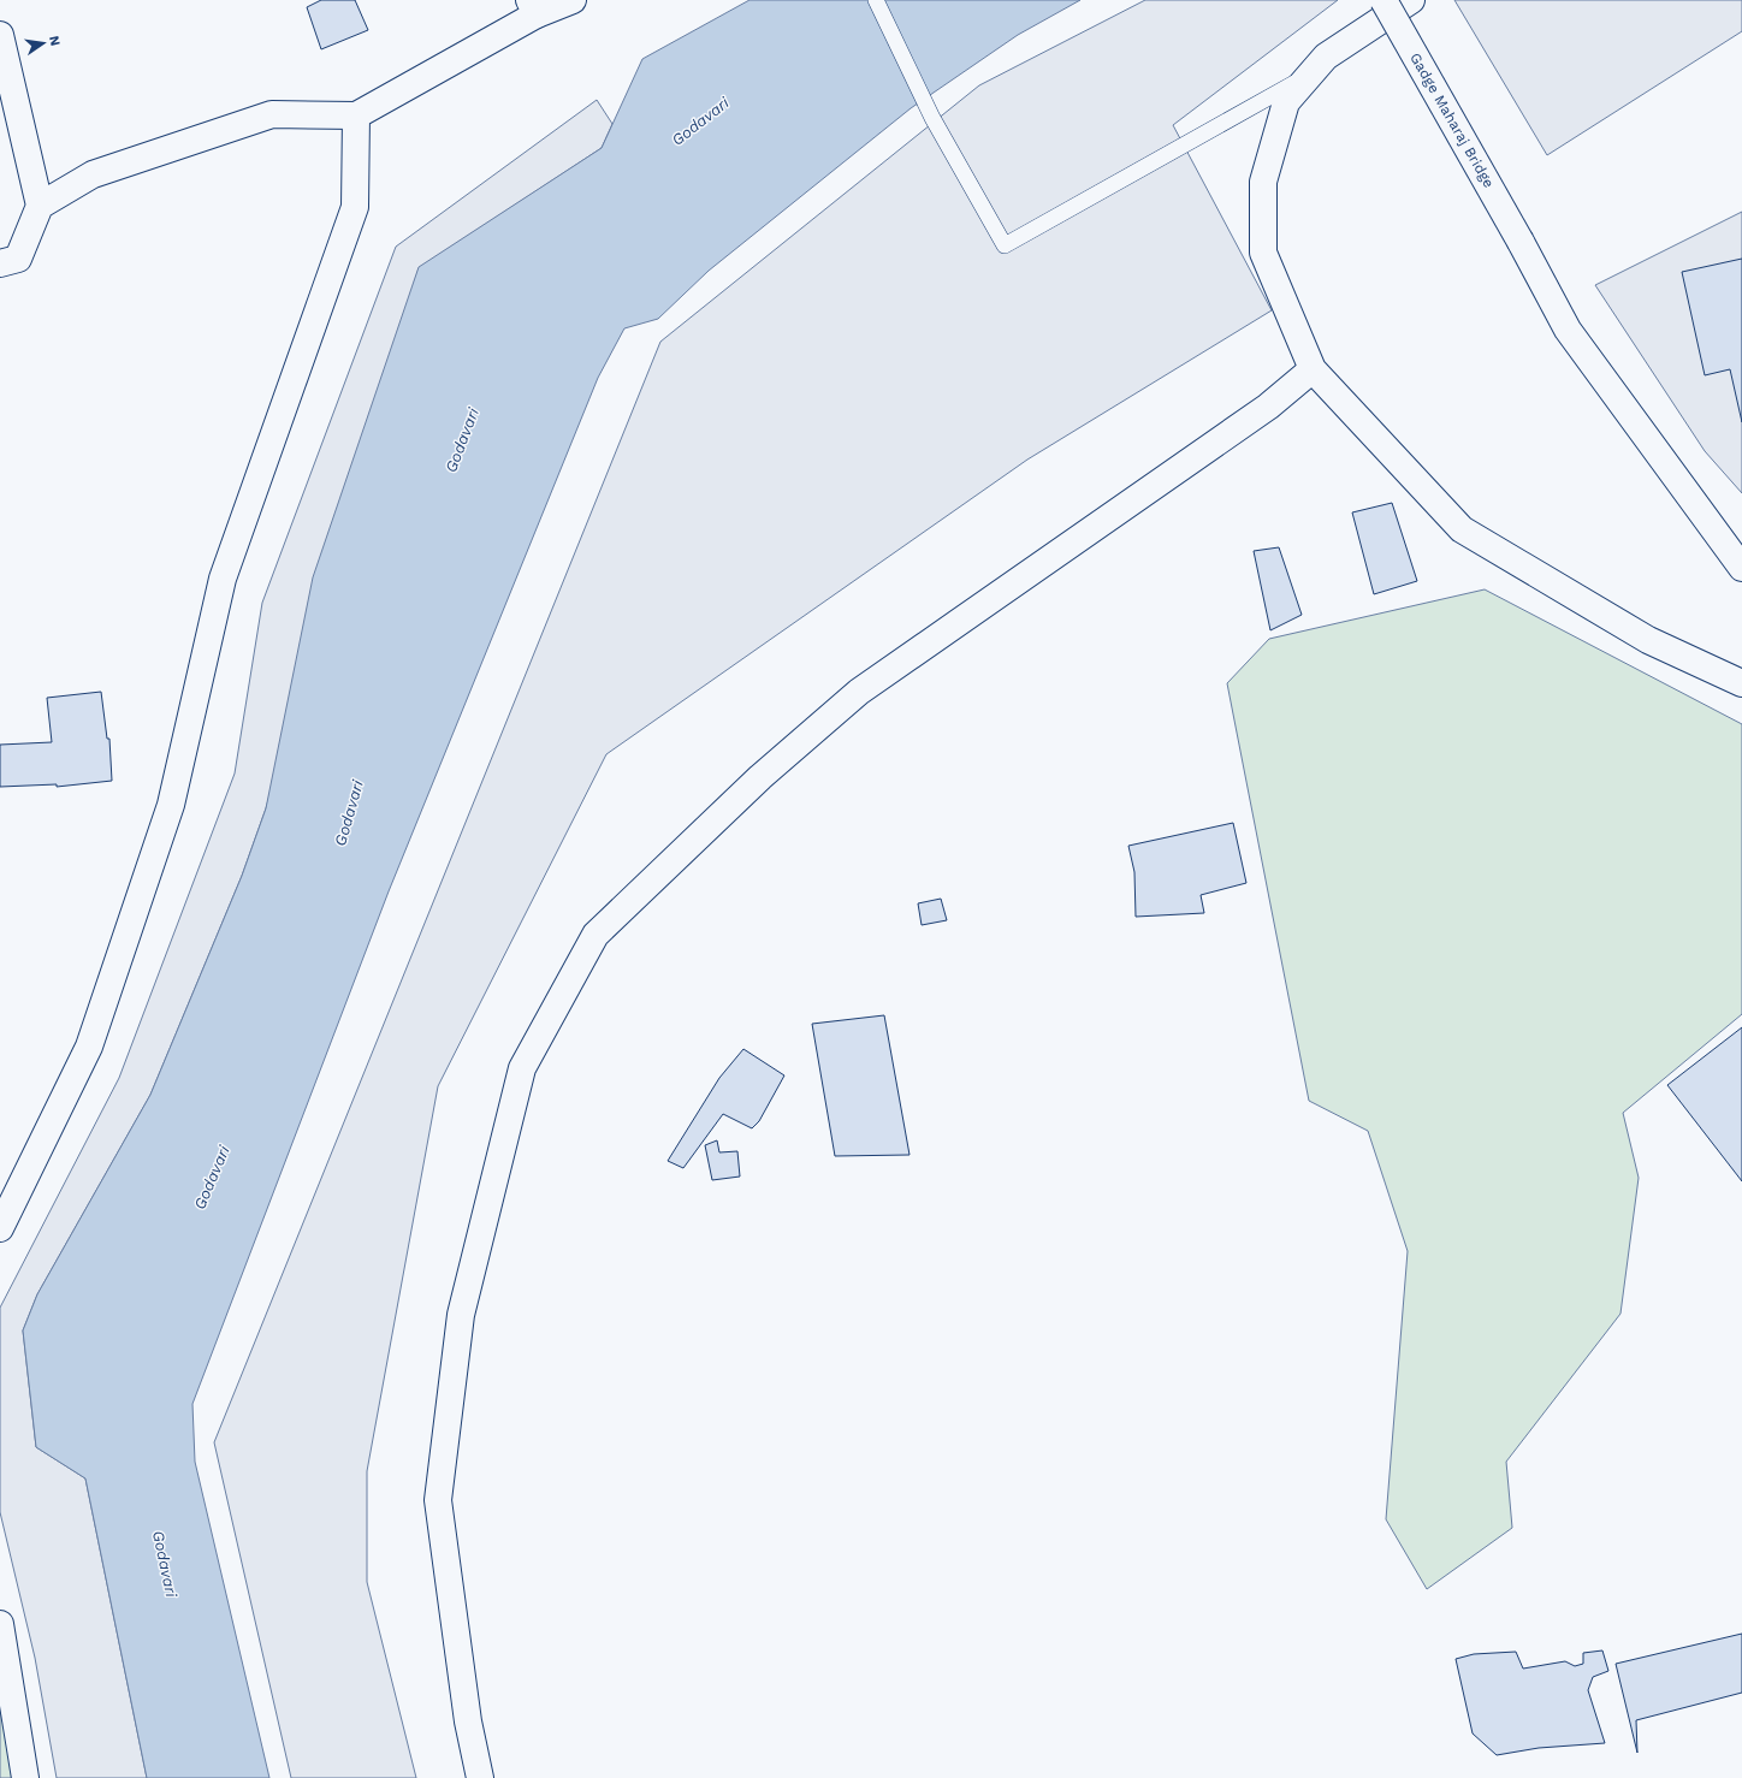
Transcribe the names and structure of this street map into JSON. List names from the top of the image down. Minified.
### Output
{"streets":{"street":["Gadge Maharaj Bridge"]},"water":["Godavari"],"north":"right"}
